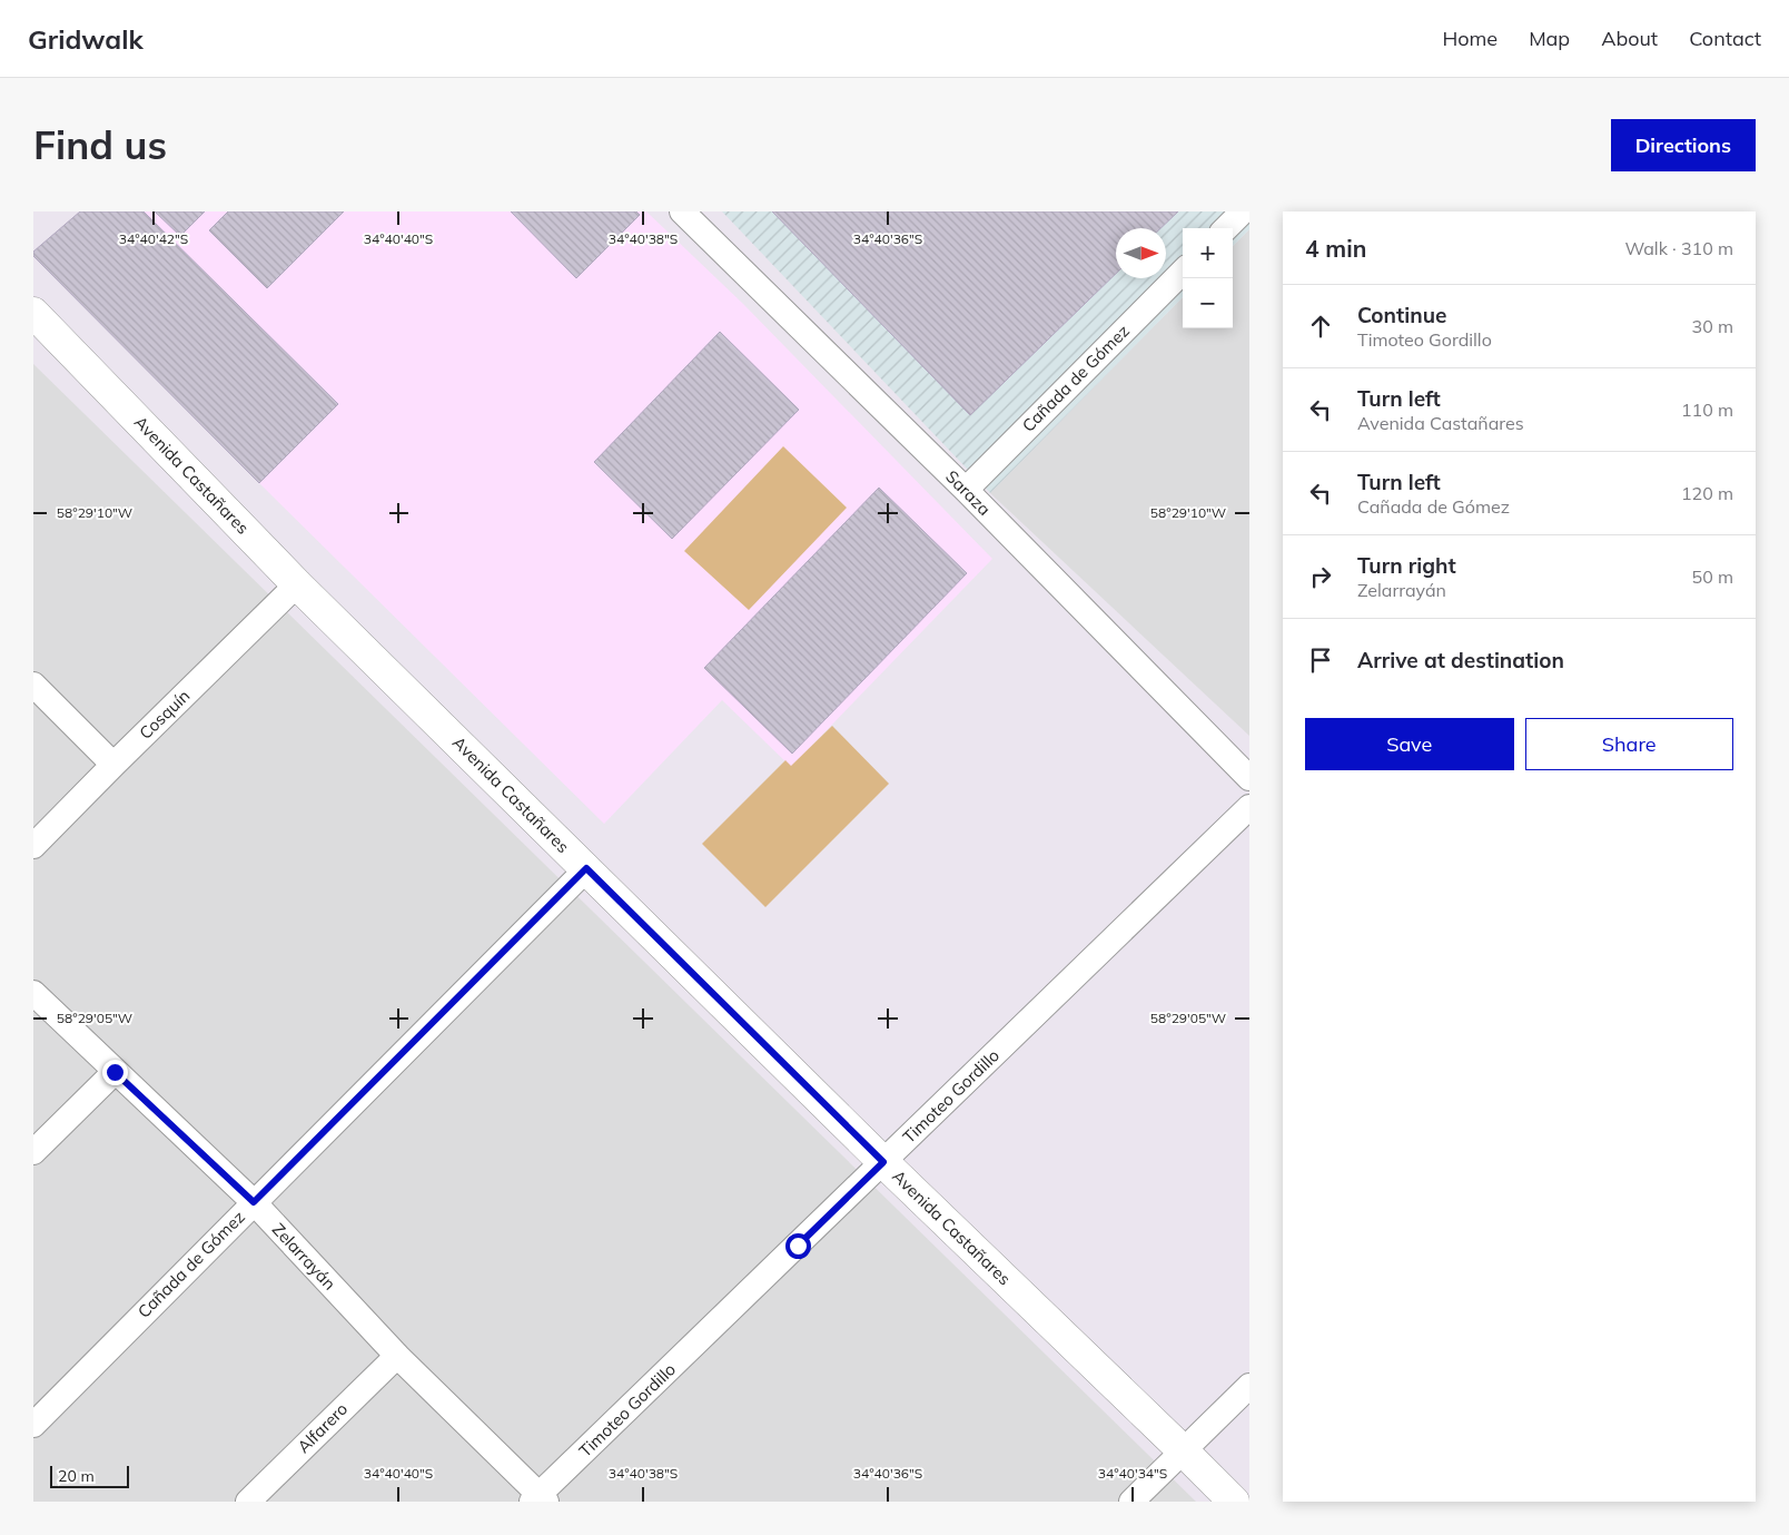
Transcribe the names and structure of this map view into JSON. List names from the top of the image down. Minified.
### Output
{"streets":{"street":["Cañada de Gómez","Avenida Castañares","Saraza","Cosquín","Timoteo Gordillo","Zelarrayán","Alfarero"]},"crossings":[["Cañada de Gómez","Avenida Castañares"],["Cañada de Gómez","Saraza"],["Cañada de Gómez","Zelarrayán"],["Avenida Castañares","Cosquín"],["Avenida Castañares","Timoteo Gordillo"],["Timoteo Gordillo","Zelarrayán"],["Zelarrayán","Alfarero"]],"scale_bar":"20 m","north":"right","page":{"header":"Gridwalk","nav":["Home","Map","About","Contact"],"buttons":["Directions",["Save","Share"]],"title":"Find us","heading":["4 min","Walk · 310 m"],"map_buttons":["+","−"],"list":[["Continue","Timoteo Gordillo","30 m"],["Turn left","Avenida Castañares","110 m"],["Turn left","Cañada de Gómez","120 m"],["Turn right","Zelarrayán","50 m"],"Arrive at destination"],"scale":"20 m"},"coordinates":["34°40'42\"S","34°40'40\"S","34°40'38\"S","34°40'36\"S","58°29'10\"W","58°29'05\"W","34°40'34\"S"]}
